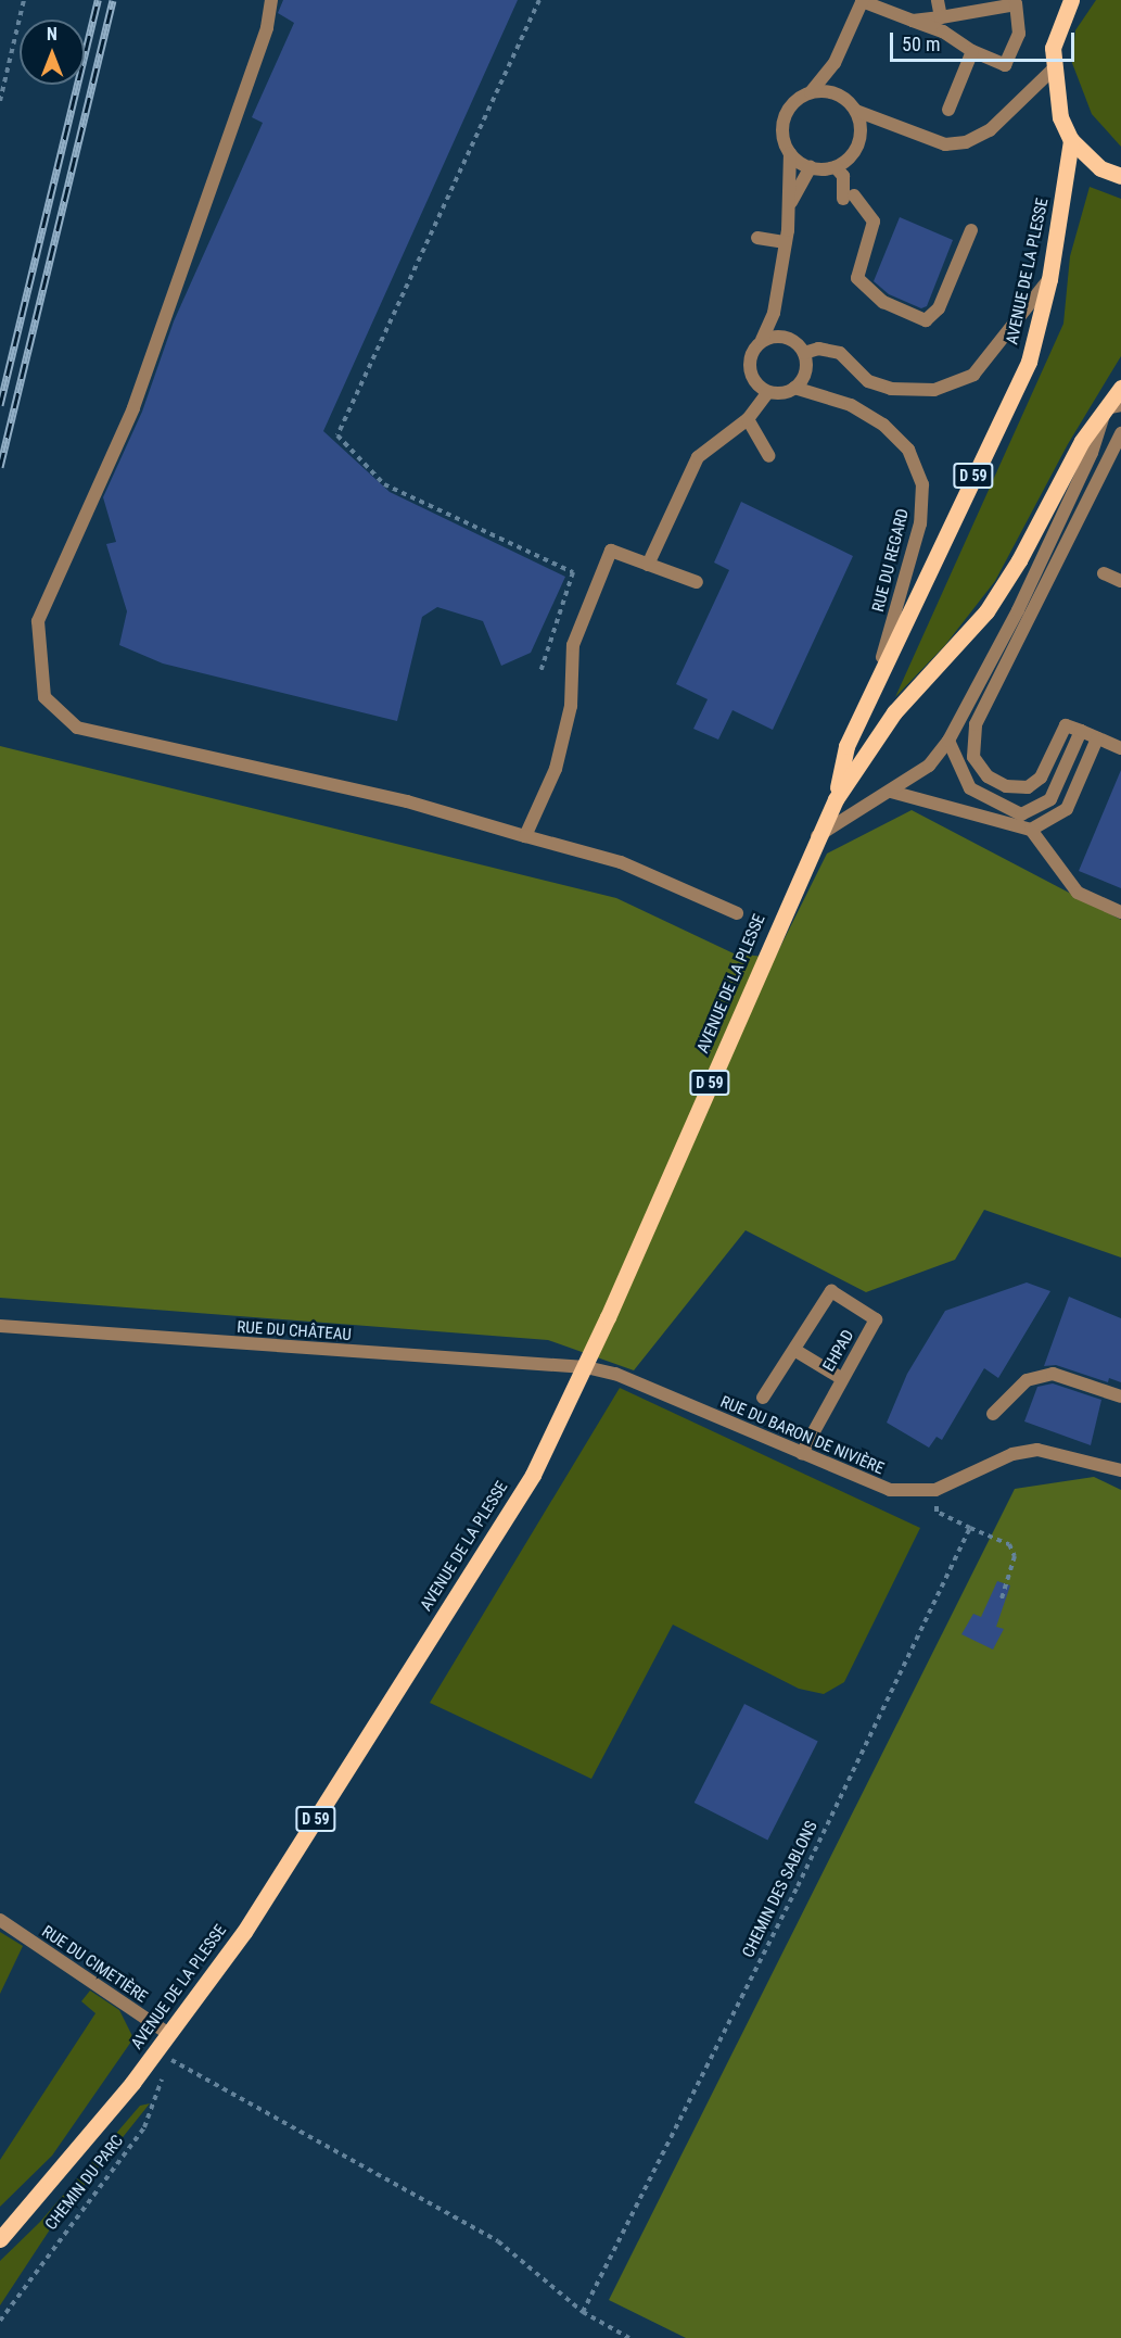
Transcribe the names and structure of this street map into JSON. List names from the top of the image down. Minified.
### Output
{"streets":{"main road":["AVENUE DE LA PLESSE","D 59"],"street":["RUE DU REGARD","RUE DU CHÂTEAU","EHPAD","RUE DU BARON DE NIVIÈRE","RUE DU CIMETIÈRE"],"path":["CHEMIN DES SABLONS","CHEMIN DU PARC"]},"crossings":[["AVENUE DE LA PLESSE","RUE DU REGARD"],["AVENUE DE LA PLESSE","RUE DU CHÂTEAU"],["AVENUE DE LA PLESSE","RUE DU BARON DE NIVIÈRE"],["AVENUE DE LA PLESSE","RUE DU CIMETIÈRE"],["AVENUE DE LA PLESSE","CHEMIN DU PARC"],["RUE DU CHÂTEAU","RUE DU BARON DE NIVIÈRE"],["EHPAD","RUE DU BARON DE NIVIÈRE"]],"scale_bar":"50 m","north":"top"}
